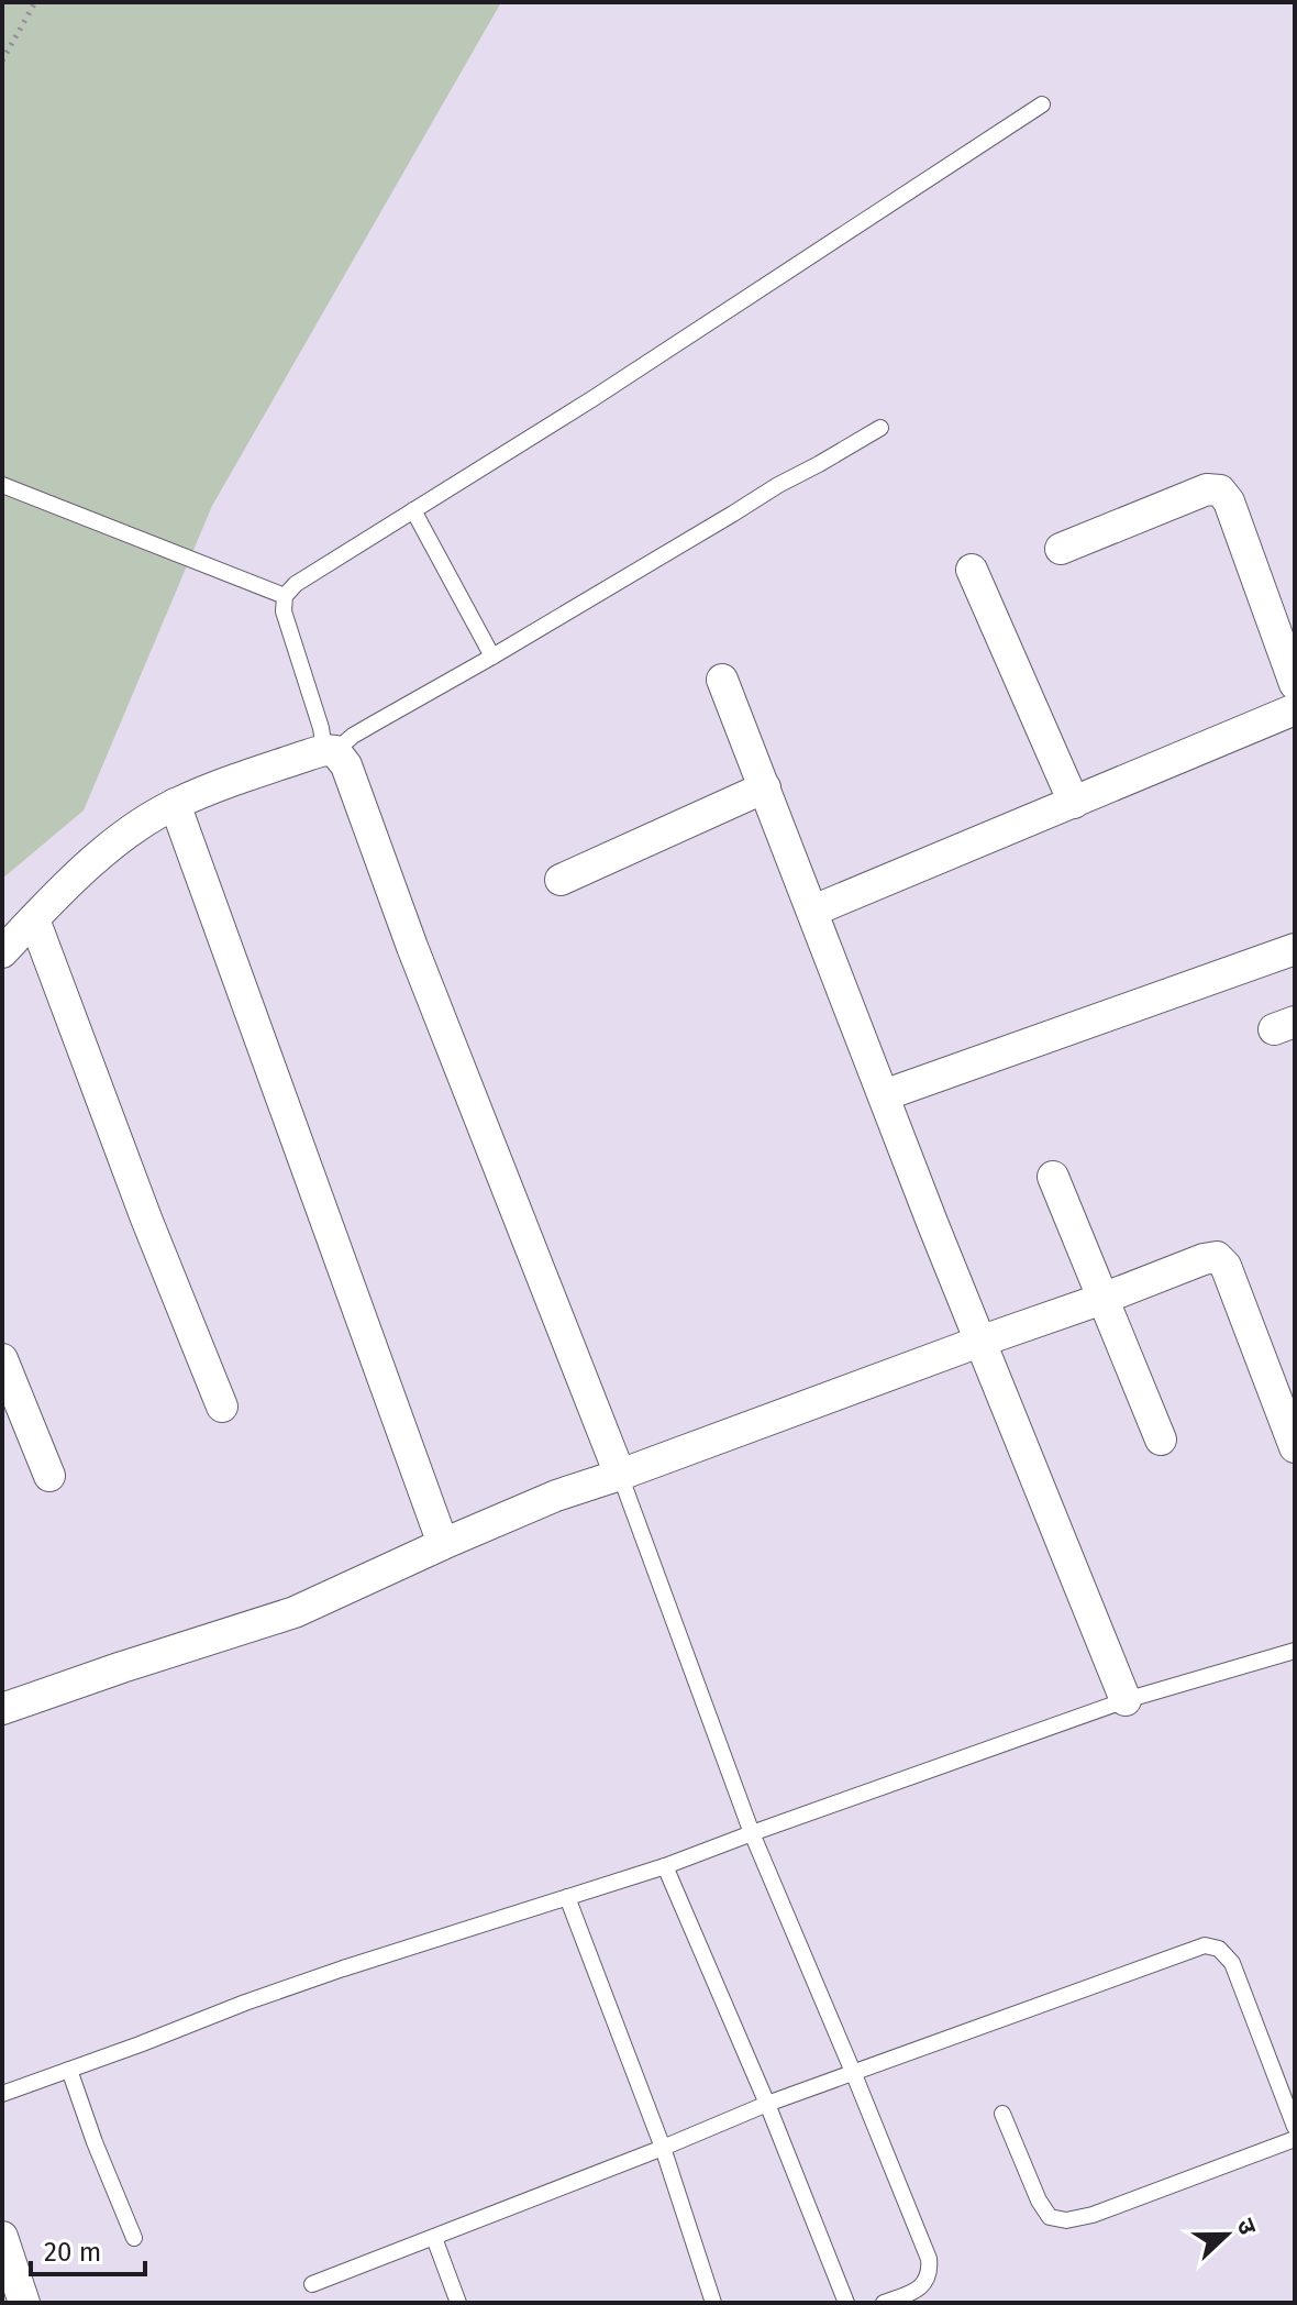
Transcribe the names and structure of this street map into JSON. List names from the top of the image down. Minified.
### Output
{"scale_bar":"20 m","north":"right"}
